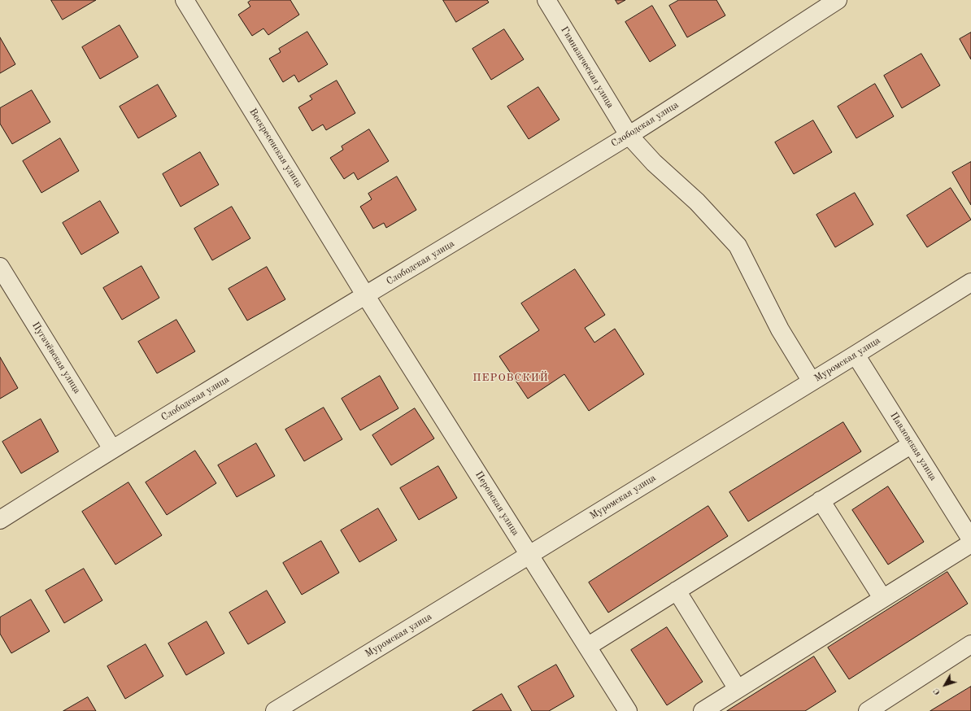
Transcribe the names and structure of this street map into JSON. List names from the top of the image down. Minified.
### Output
{"streets":{"street":["Гимназическая улица","Слободская улица","Воскресенская улица","Пугачёвская улица","Муромская улица","Павловская улица","Перовская улица"]},"crossings":[["Гимназическая улица","Слободская улица"],["Гимназическая улица","Муромская улица"],["Слободская улица","Воскресенская улица"],["Слободская улица","Пугачёвская улица"],["Слободская улица","Перовская улица"],["Воскресенская улица","Перовская улица"],["Муромская улица","Павловская улица"],["Муромская улица","Перовская улица"]],"districts":["ПЕРОВСКИЙ"],"north":"bottom left"}
